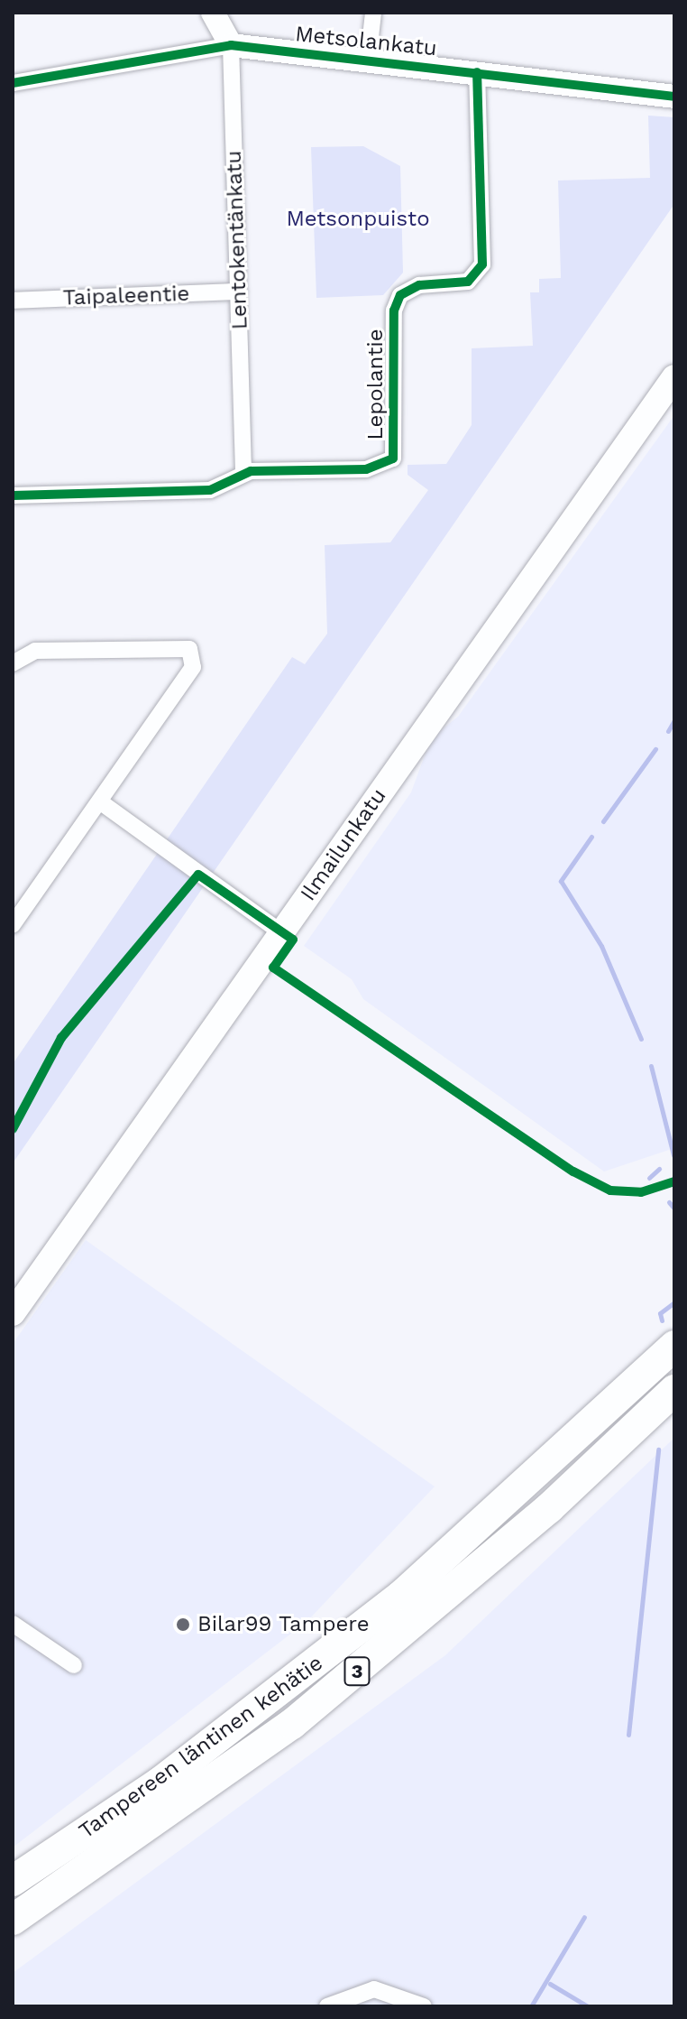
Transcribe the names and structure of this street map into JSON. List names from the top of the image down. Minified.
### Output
{"streets":{"highway":["3","Tampereen läntinen kehätie"],"main road":["Ilmailunkatu"],"street":["Metsolankatu","Lentokentänkatu","Taipaleentie","Lepolantie"]},"crossings":[["Metsolankatu","Lentokentänkatu"],["Metsolankatu","Lepolantie"],["Lentokentänkatu","Taipaleentie"],["Lentokentänkatu","Lepolantie"]],"parks":["Metsonpuisto"],"places":["Bilar99 Tampere"]}
